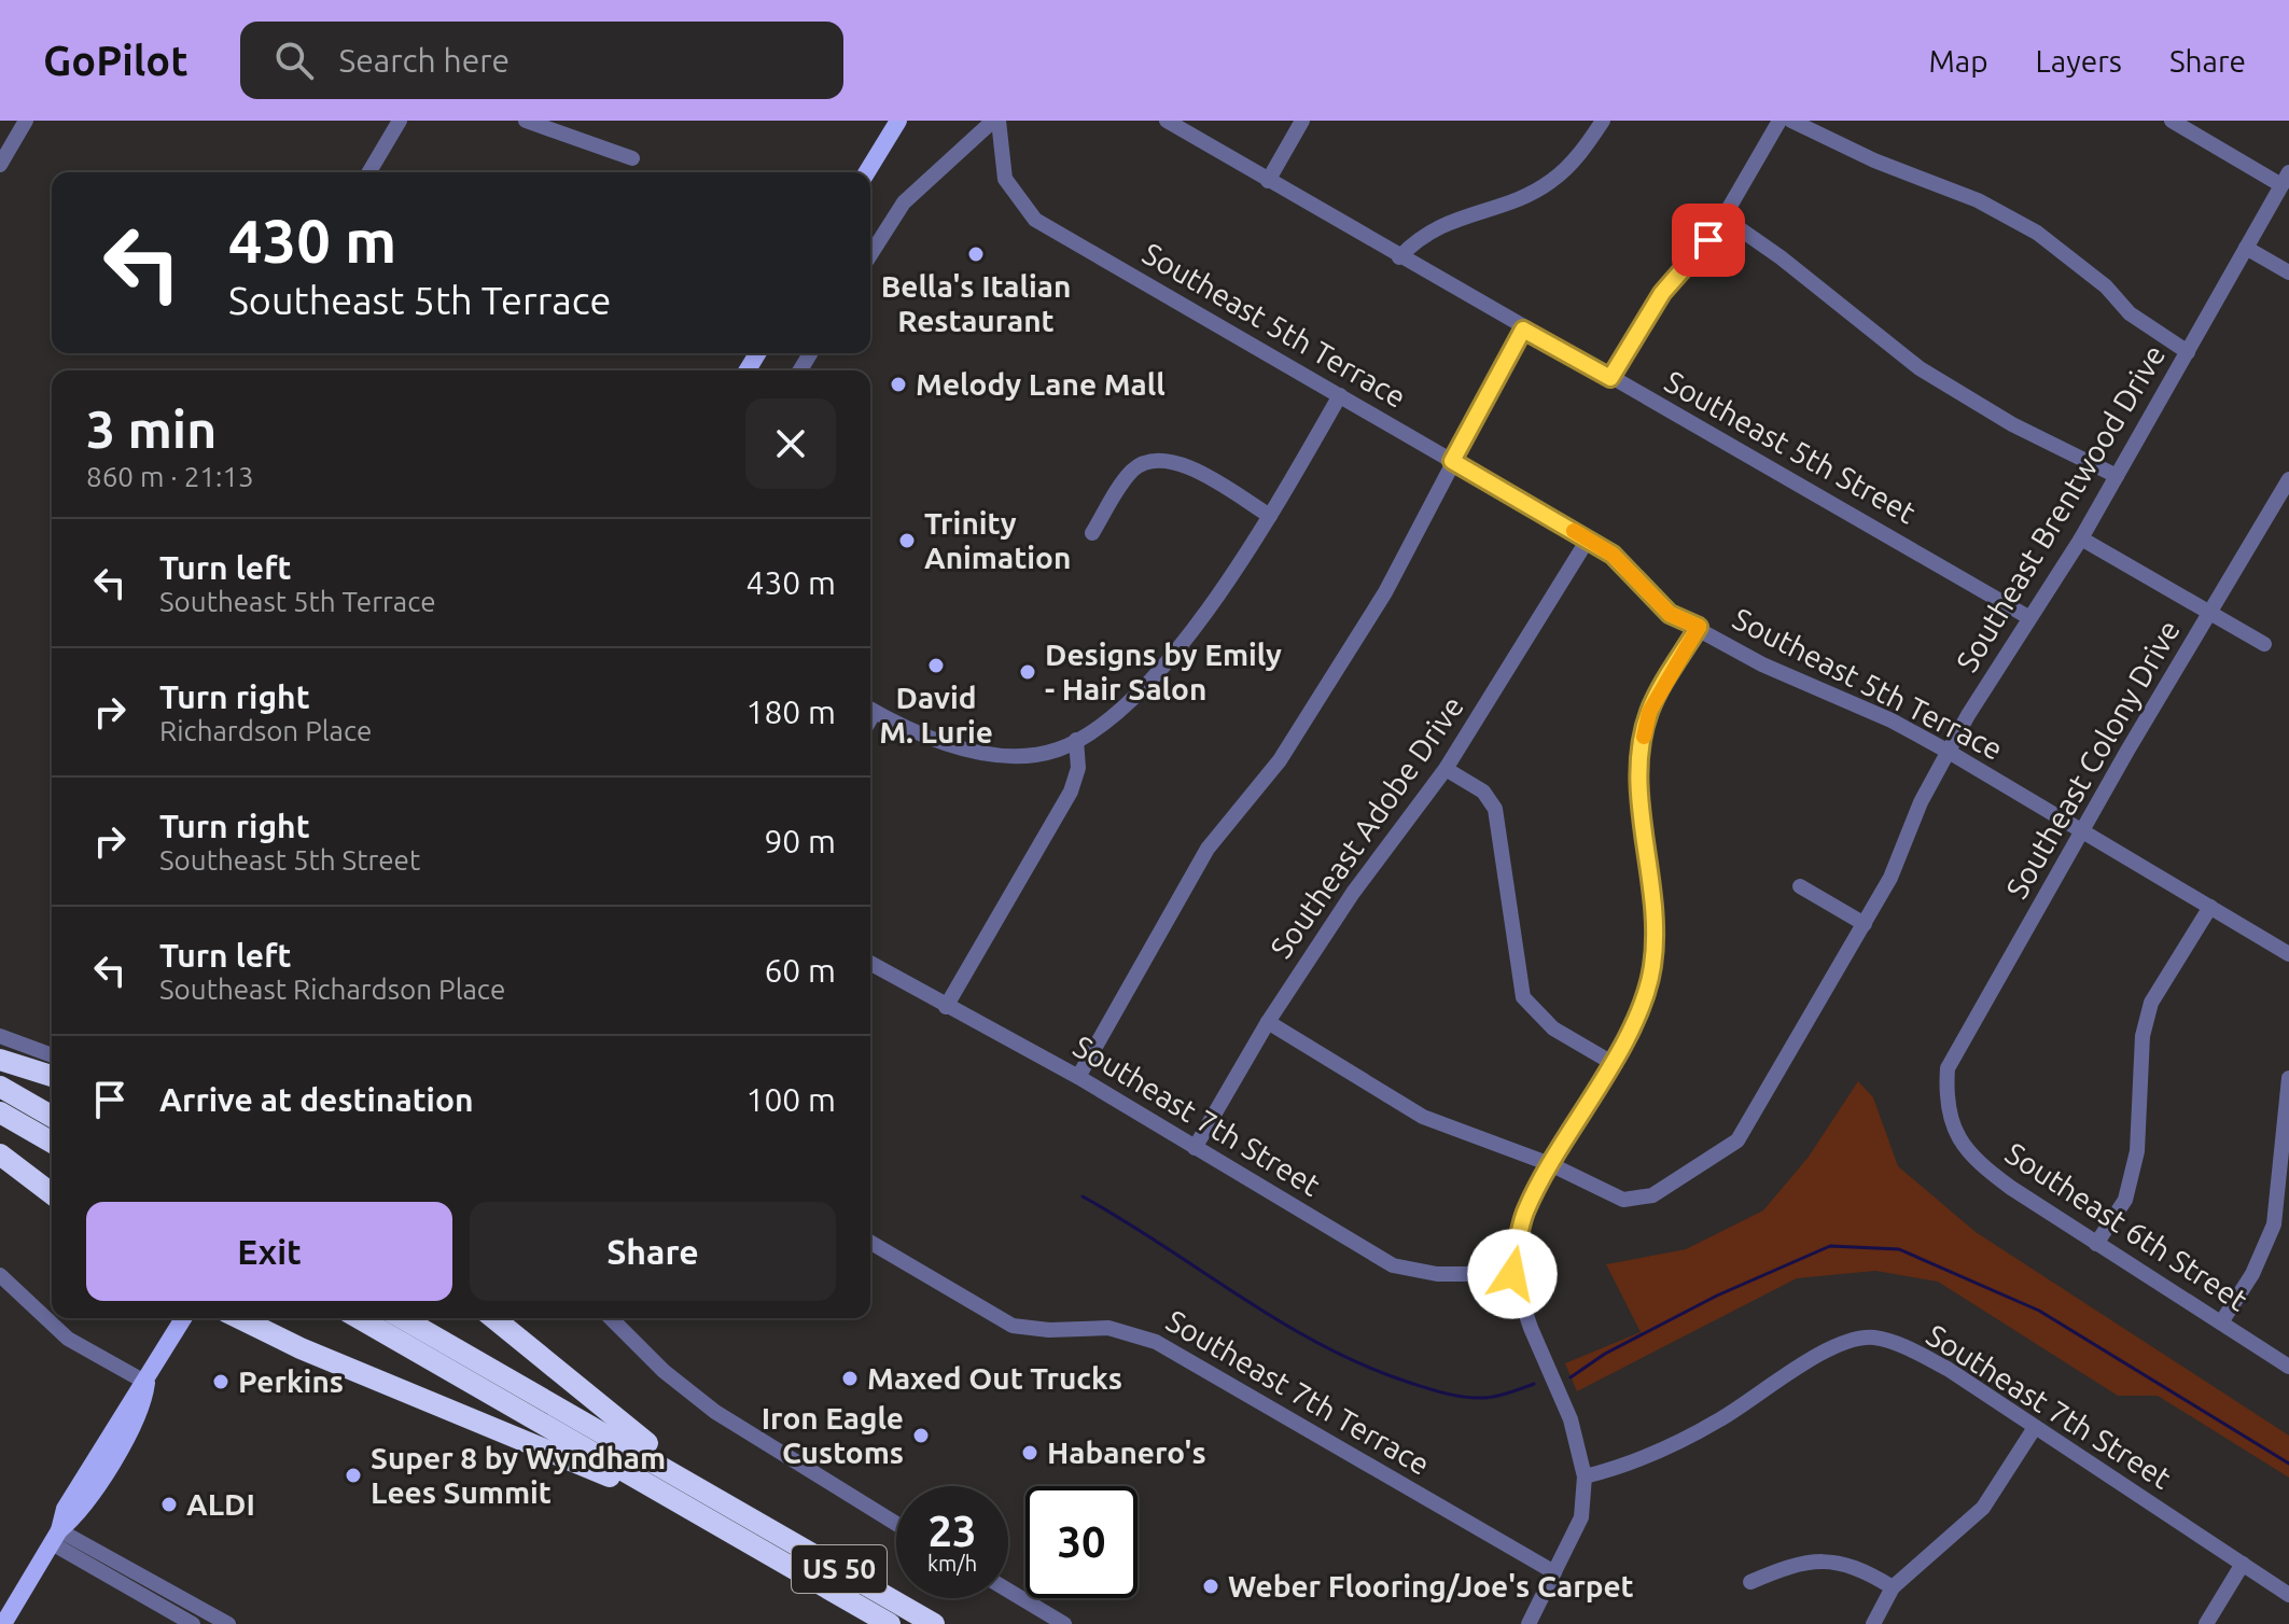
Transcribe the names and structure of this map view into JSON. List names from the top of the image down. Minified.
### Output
{"streets":{"highway":["US 50"],"street":["Southeast 5th Terrace","Southeast 5th Street","Southeast Brentwood Drive","Southeast Colony Drive","Southeast Adobe Drive","Southeast 7th Street","Southeast 6th Street","Southeast 7th Terrace"]},"crossings":[["Southeast 5th Terrace","Southeast Brentwood Drive"],["Southeast 5th Terrace","Southeast Colony Drive"],["Southeast 5th Terrace","Southeast Adobe Drive"],["Southeast 5th Street","Southeast Brentwood Drive"],["Southeast Brentwood Drive","Southeast Adobe Drive"],["Southeast Colony Drive","Southeast 6th Street"],["Southeast Adobe Drive","Southeast 7th Street"]],"places":["Bella's Italian Restaurant","Melody Lane Mall","Trinity Animation","David M. Lurie","Designs by Emily - Hair Salon","Maxed Out Trucks","Perkins","Iron Eagle Customs","Habanero's","Super 8 by Wyndham Lees Summit","ALDI","Weber Flooring/Joe's Carpet"],"page":{"header":"GoPilot","search":"Search here","nav":["Map","Layers","Share"],"turn":["430 m","Southeast 5th Terrace"],"heading":["3 min","860 m · 21:13"],"list":[{"name":"Turn left","note":"Southeast 5th Terrace","value":"430 m"},{"name":"Turn right","note":"Richardson Place","value":"180 m"},{"name":"Turn right","note":"Southeast 5th Street","value":"90 m"},{"name":"Turn left","note":"Southeast Richardson Place","value":"60 m"},{"name":"Arrive at destination","value":"100 m"}],"buttons":["Exit","Share"],"speed":"23 km/h","limit":"30"}}
